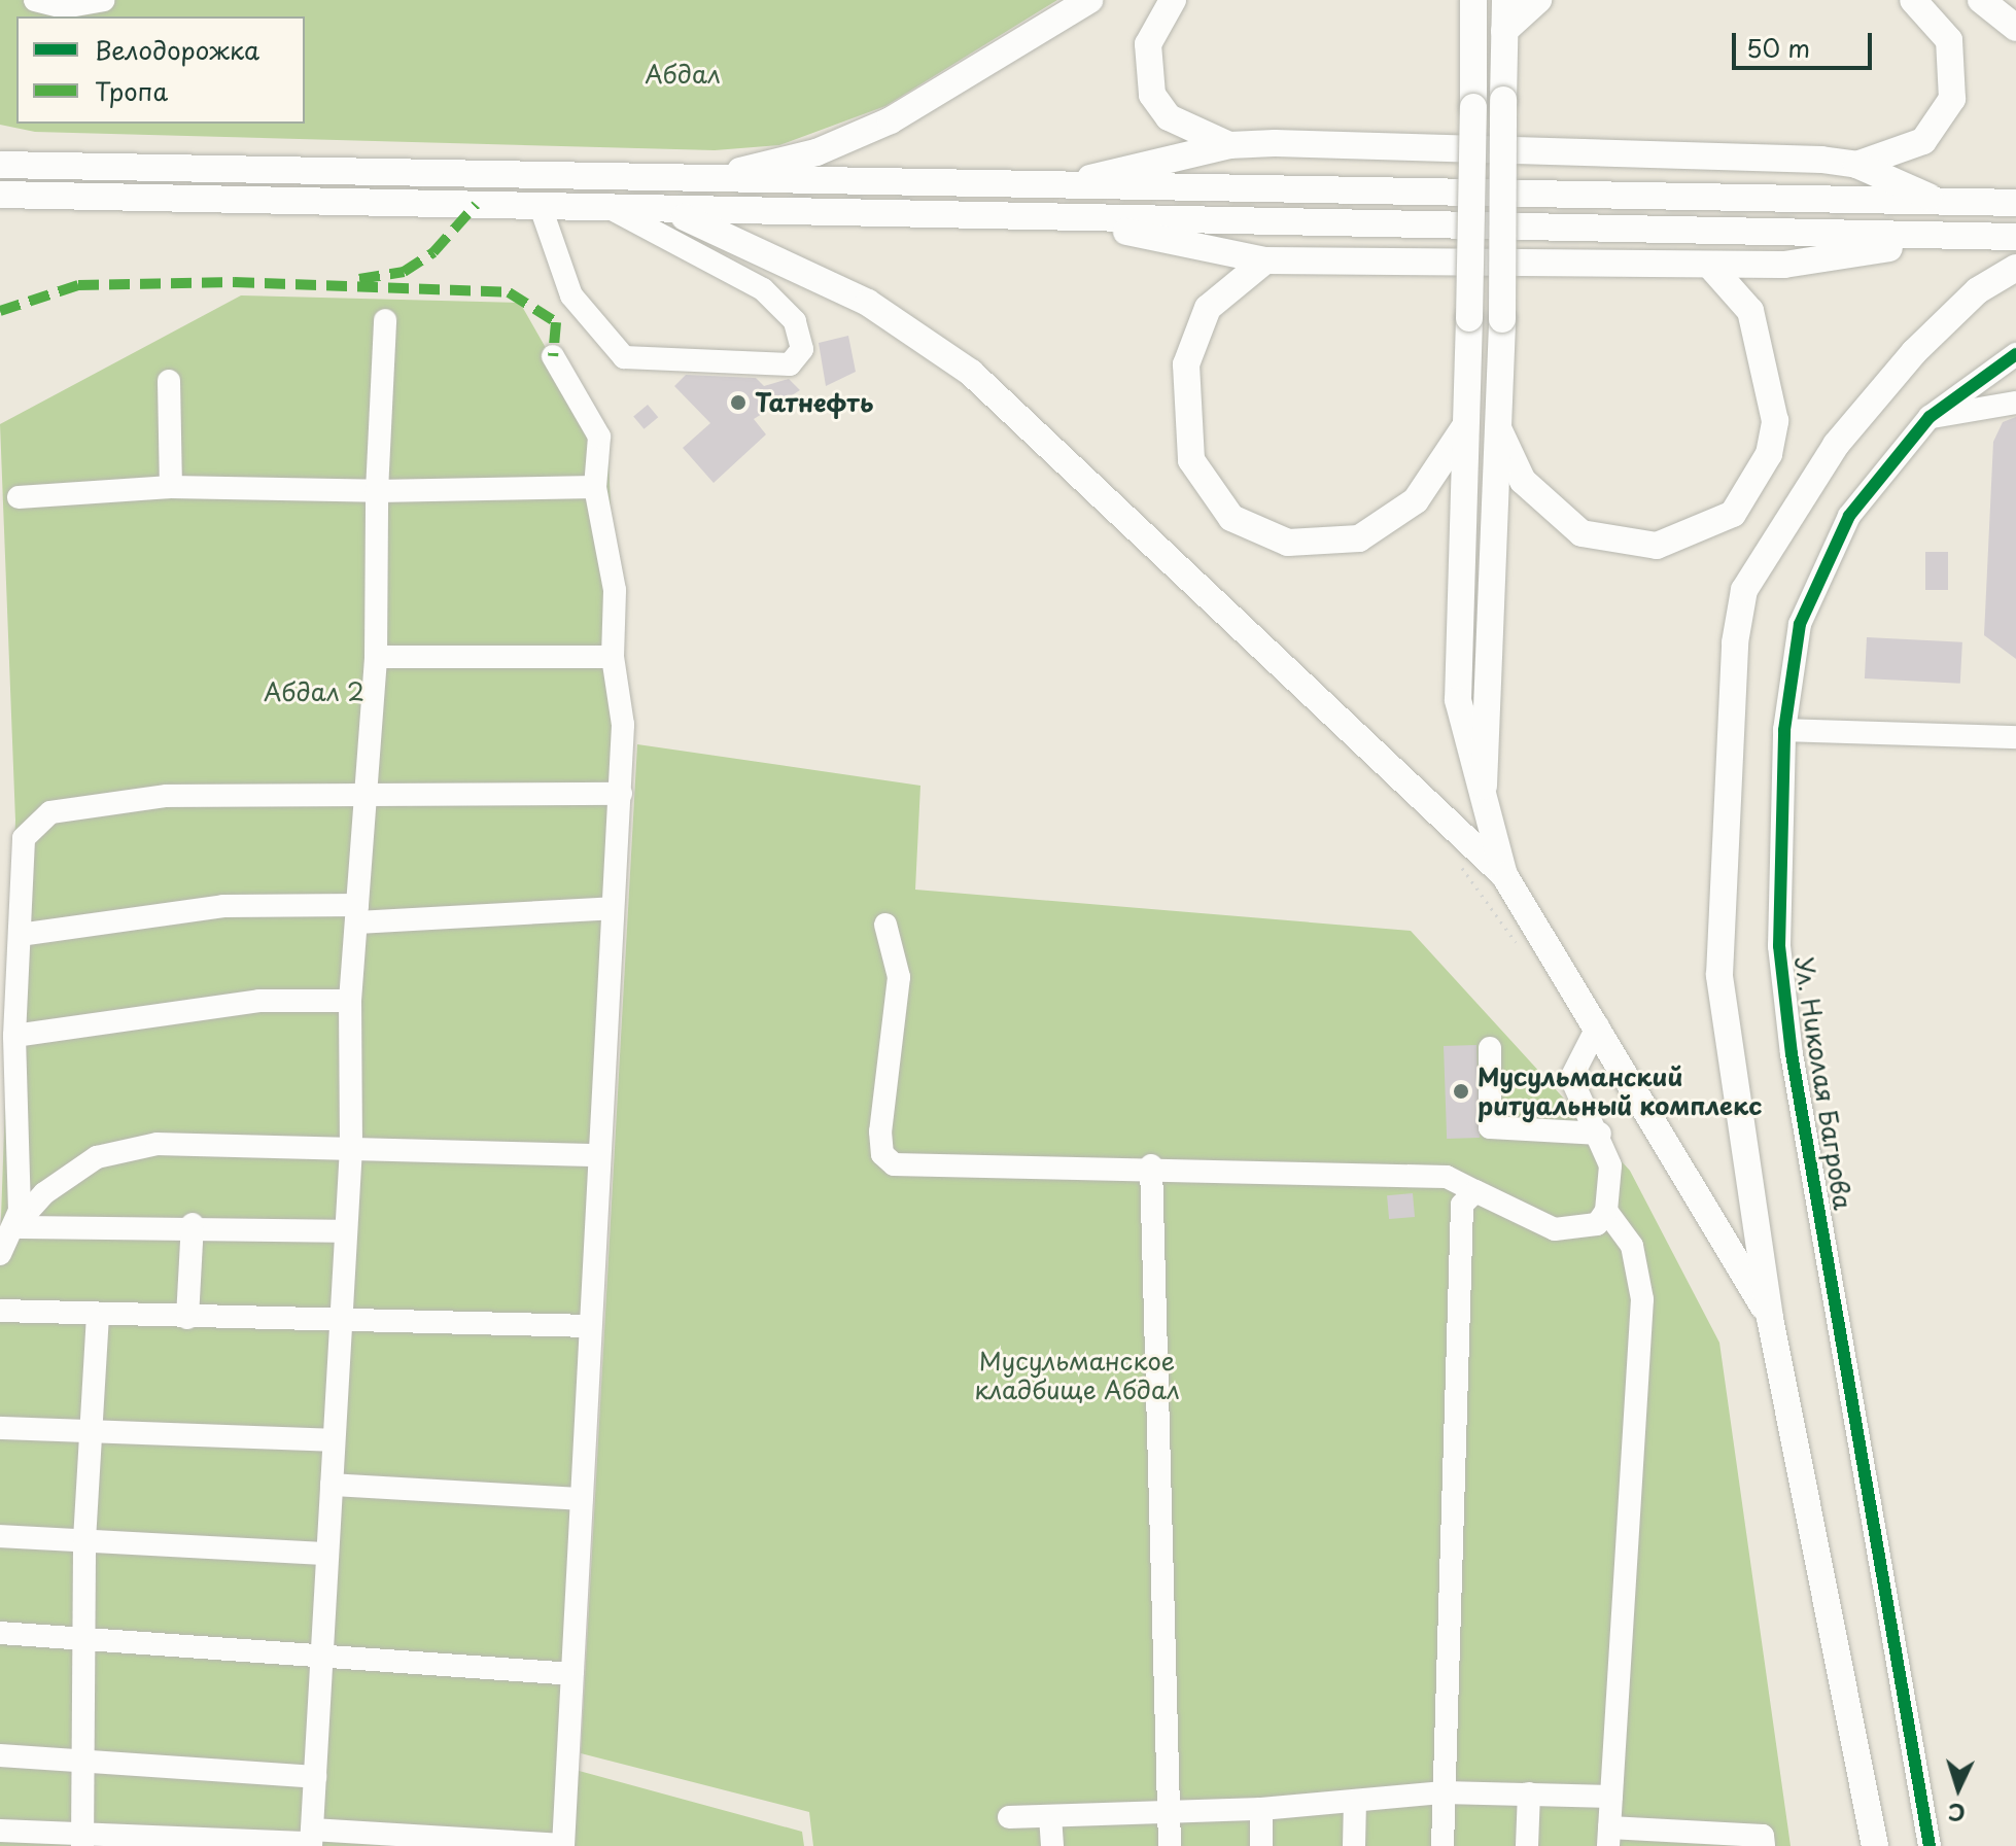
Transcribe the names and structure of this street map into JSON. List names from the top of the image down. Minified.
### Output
{"streets":{"street":["Ул. Николая Багрова"]},"parks":["Абдал","Абдал 2","Мусульманское кладбище Абдал"],"places":["Татнефть","Мусульманский ритуальный комплекс"],"legend":["Велодорожка","Тропа"],"scale_bar":"50 m","north":"bottom"}
